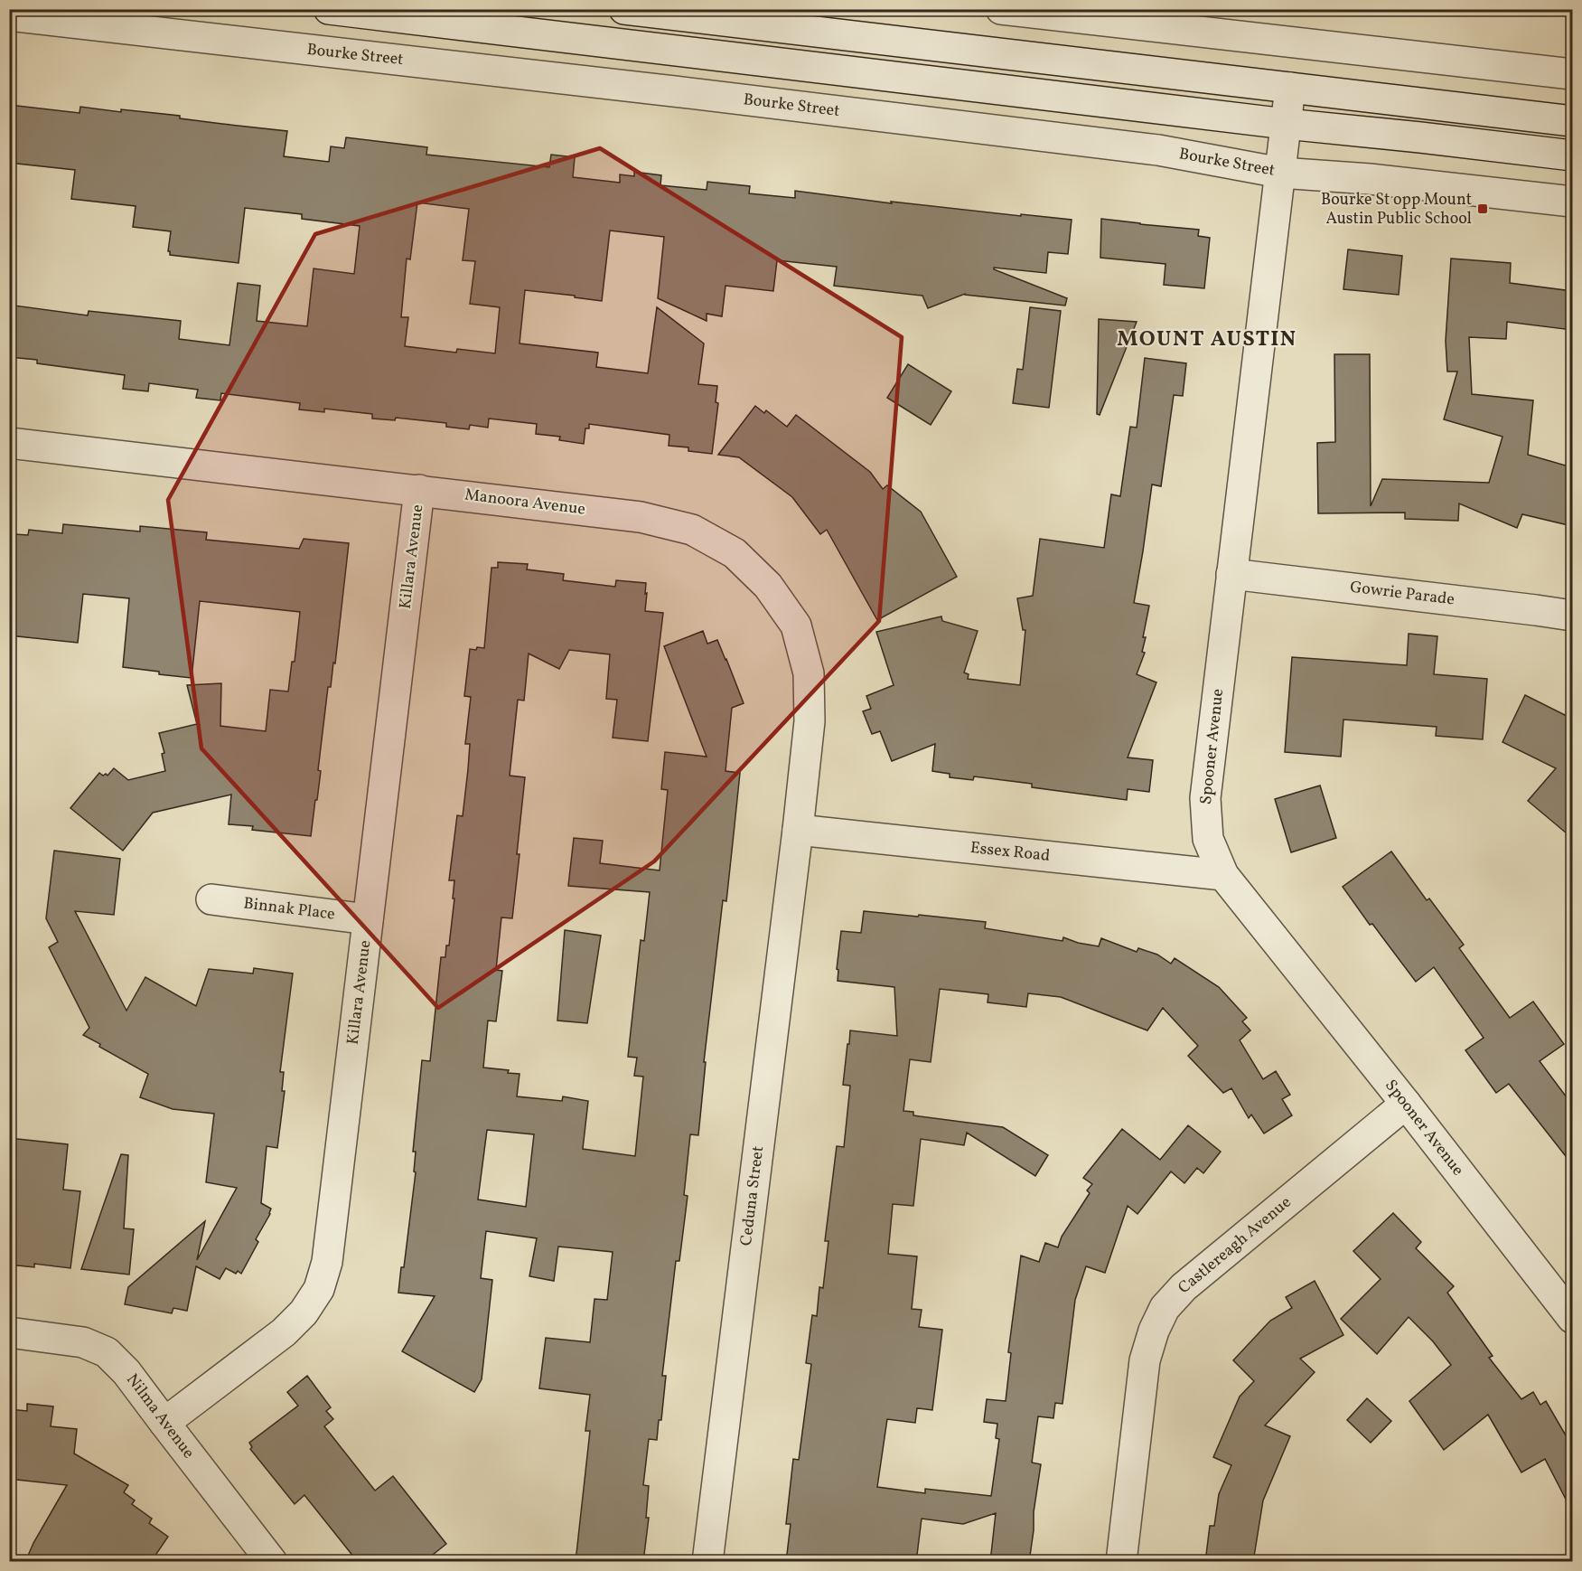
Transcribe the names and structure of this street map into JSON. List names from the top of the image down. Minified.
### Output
{"streets":{"street":["Bourke Street","Manoora Avenue","Killara Avenue","Gowrie Parade","Spooner Avenue","Essex Road","Binnak Place","Ceduna Street","Castlereagh Avenue","Nilma Avenue"]},"crossings":[["Bourke Street","Spooner Avenue"],["Manoora Avenue","Killara Avenue"],["Manoora Avenue","Essex Road"],["Manoora Avenue","Ceduna Street"],["Killara Avenue","Binnak Place"],["Killara Avenue","Nilma Avenue"],["Gowrie Parade","Spooner Avenue"],["Spooner Avenue","Essex Road"],["Spooner Avenue","Castlereagh Avenue"],["Essex Road","Ceduna Street"]],"districts":["MOUNT AUSTIN"],"places":{"transit":["Bourke St opp Mount Austin Public School"]}}
